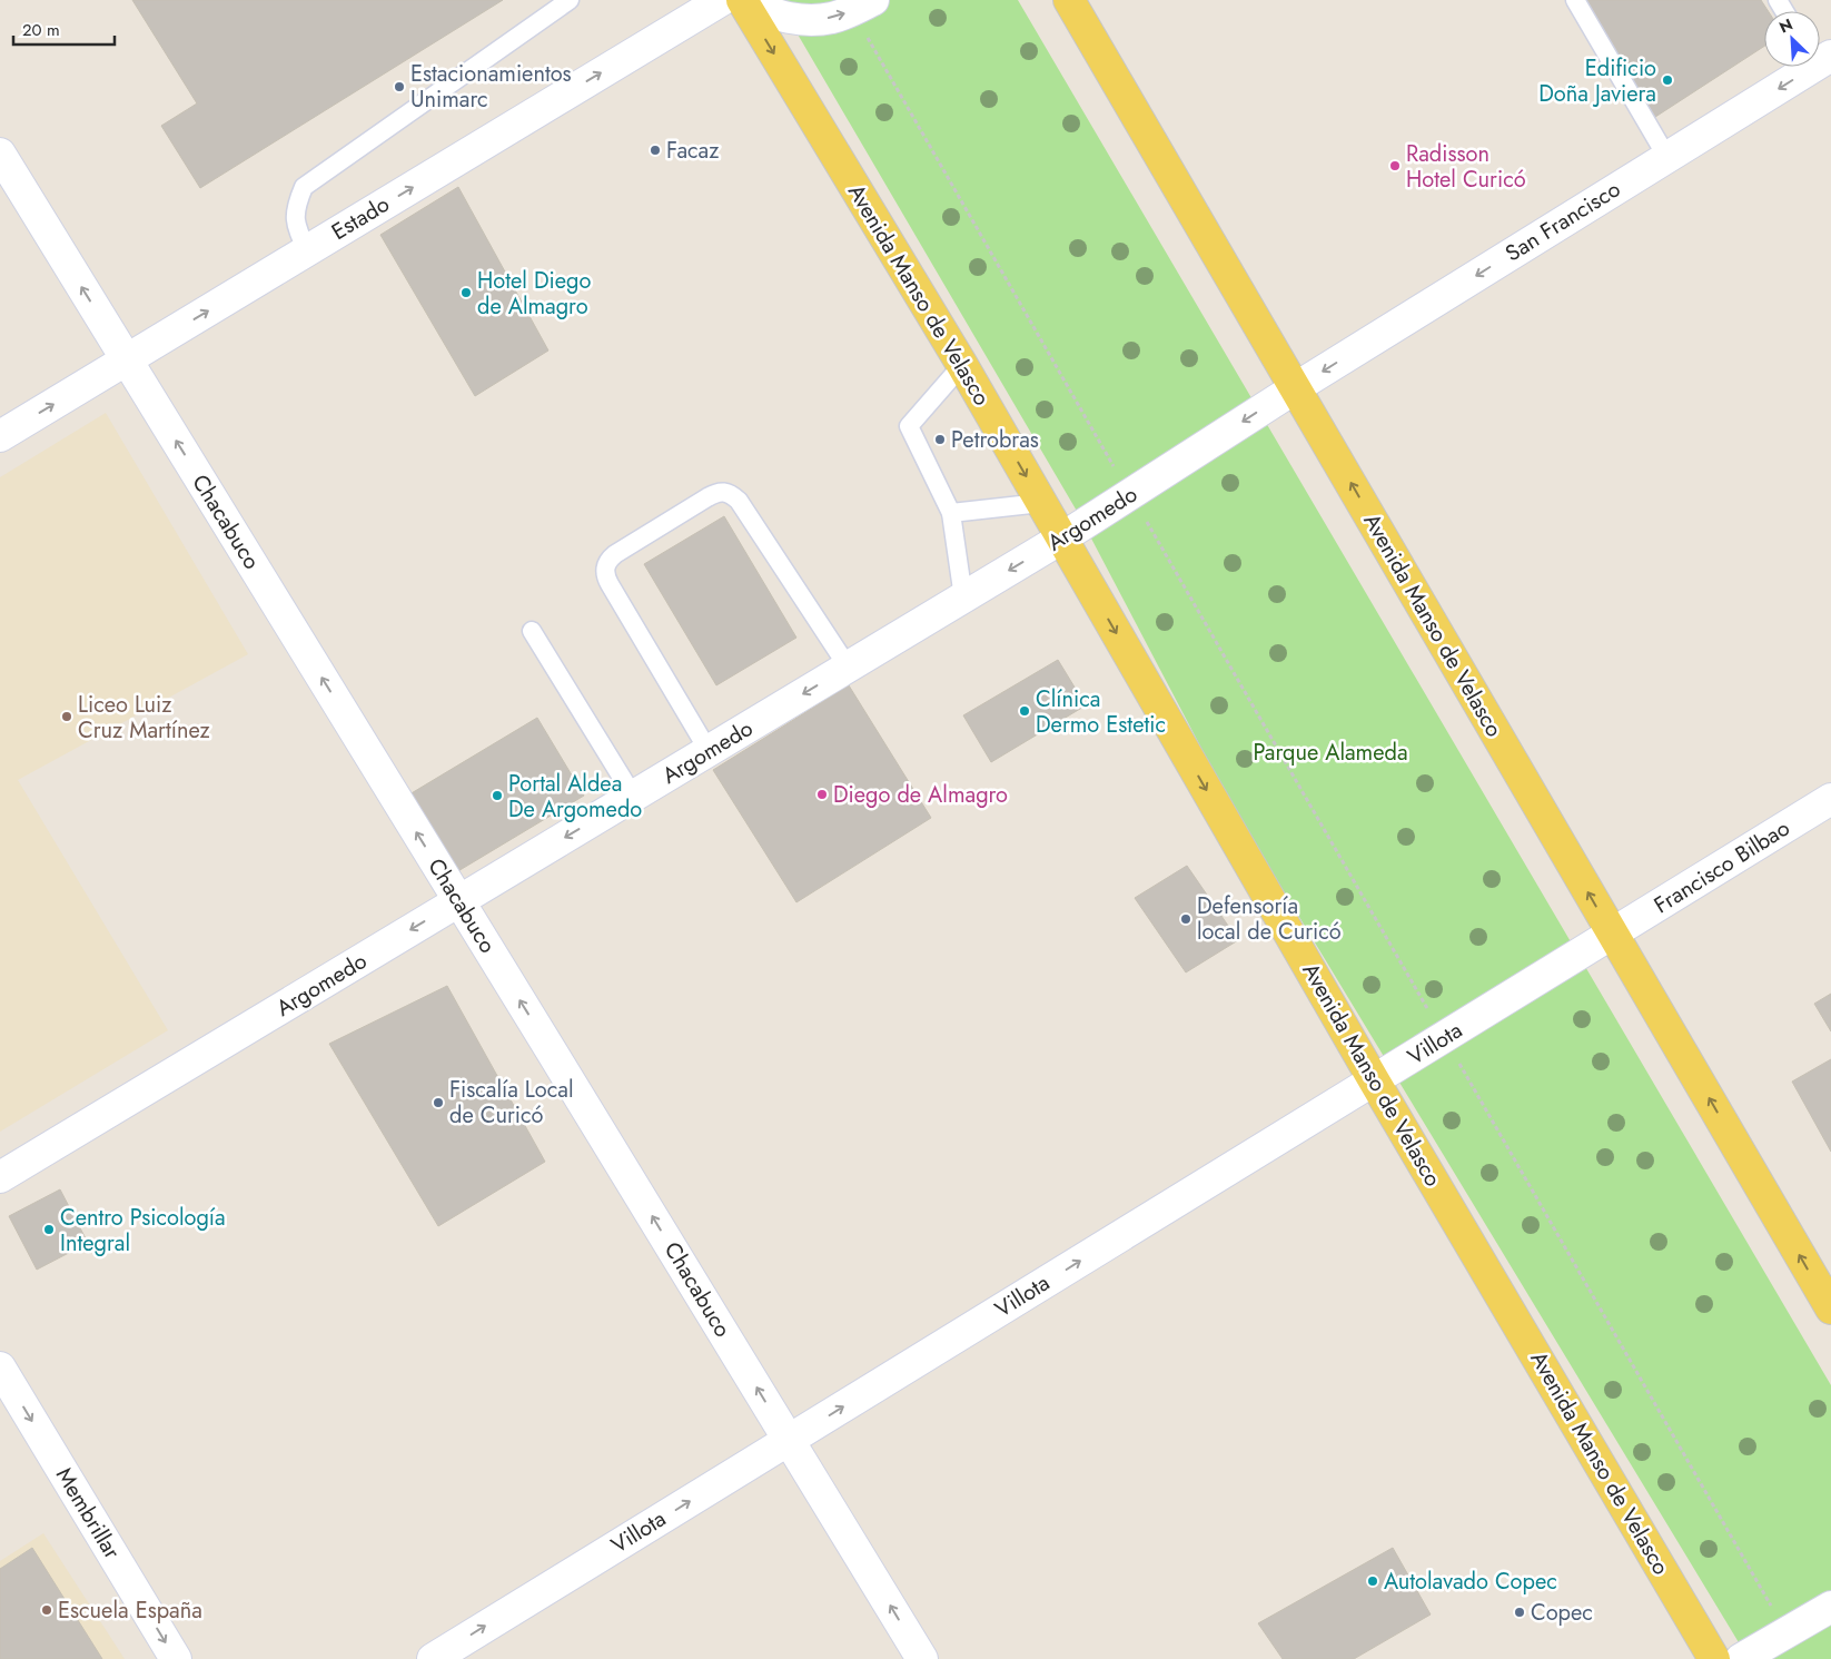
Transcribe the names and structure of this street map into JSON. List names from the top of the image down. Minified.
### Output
{"streets":{"main road":["Avenida Manso de Velasco"],"street":["Estado","San Francisco","Argomedo","Chacabuco","Francisco Bilbao","Villota","Membrillar"]},"crossings":[["Estado","Chacabuco"],["San Francisco","Avenida Manso de Velasco"],["San Francisco","Argomedo"],["Avenida Manso de Velasco","Argomedo"],["Avenida Manso de Velasco","Francisco Bilbao"],["Avenida Manso de Velasco","Villota"],["Argomedo","Chacabuco"],["Chacabuco","Villota"],["Francisco Bilbao","Villota"]],"one_way":["Estado","San Francisco","Argomedo","Chacabuco","Villota","Membrillar"],"parks":["Parque Alameda"],"places":["Edificio Doña Javiera","Estacionamientos Unimarc","Facaz","Radisson Hotel Curicó","Hotel Diego de Almagro","Petrobras","Clínica Dermo Estetic","Liceo Luiz Cruz Martínez","Diego de Almagro","Portal Aldea De Argomedo","Defensoría local de Curicó","Fiscalía Local de Curicó","Centro Psicología Integral","Autolavado Copec","Escuela España","Copec"],"scale_bar":"20 m","north":"top left"}
